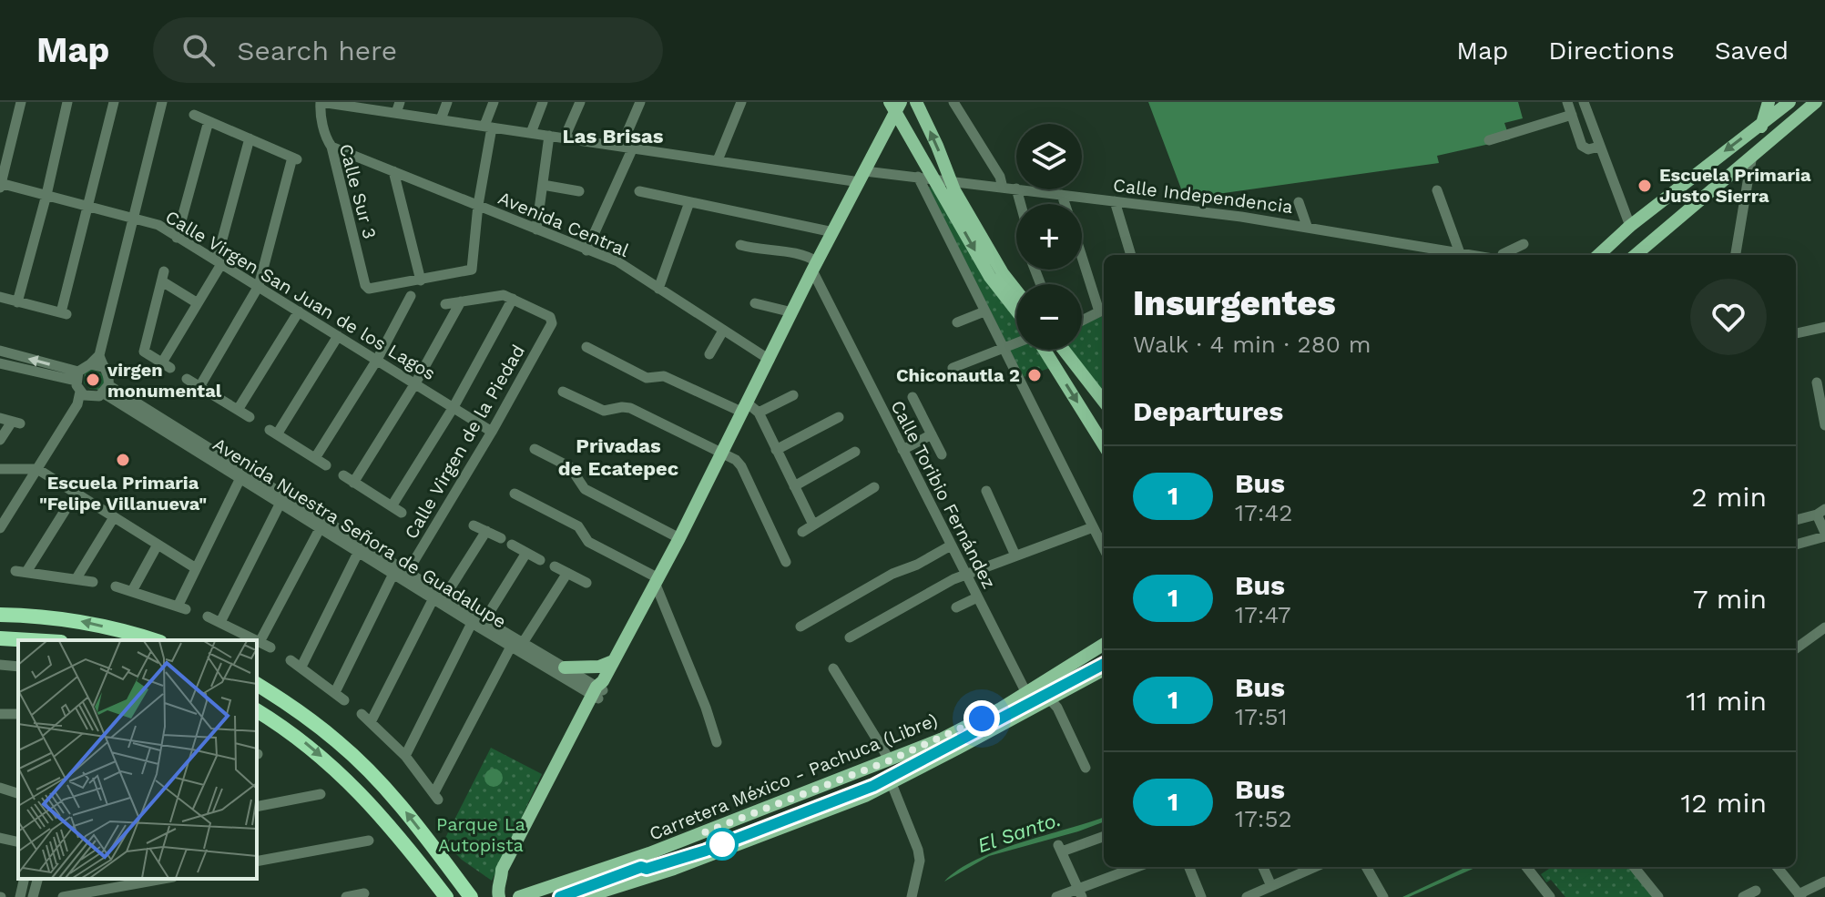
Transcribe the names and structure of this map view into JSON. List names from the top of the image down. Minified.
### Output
{"streets":{"main road":["Carretera México - Pachuca (Libre)"],"street":["Calle Sur 3","Calle Independencia","Avenida Central","Calle Virgen San Juan de los Lagos","Calle Virgen de la Piedad","Calle Toribio Fernández","Avenida Nuestra Señora de Guadalupe"]},"crossings":[["Calle Sur 3","Calle Independencia"],["Calle Sur 3","Avenida Central"],["Calle Virgen San Juan de los Lagos","Calle Virgen de la Piedad"],["Calle Virgen de la Piedad","Avenida Nuestra Señora de Guadalupe"],["Calle Toribio Fernández","Carretera México - Pachuca (Libre)"]],"districts":["Las Brisas","Privadas de Ecatepec"],"water":["El Santo."],"parks":["Parque La Autopista"],"places":["Escuela Primaria Justo Sierra","Chiconautla 2","virgen monumental","Escuela Primaria \"Felipe Villanueva\""],"lines":["bus line 1"],"page":{"header":"Map","search":"Search here","nav":["Map","Directions","Saved"],"map_buttons":["+","−"],"heading":[["Insurgentes","Walk · 4 min · 280 m"],"Departures"],"list":[{"mark":"1","name":"Bus","note":"17:42","value":"2 min"},{"mark":"1","name":"Bus","note":"17:47","value":"7 min"},{"mark":"1","name":"Bus","note":"17:51","value":"11 min"},{"mark":"1","name":"Bus","note":"17:52","value":"12 min"}]}}
